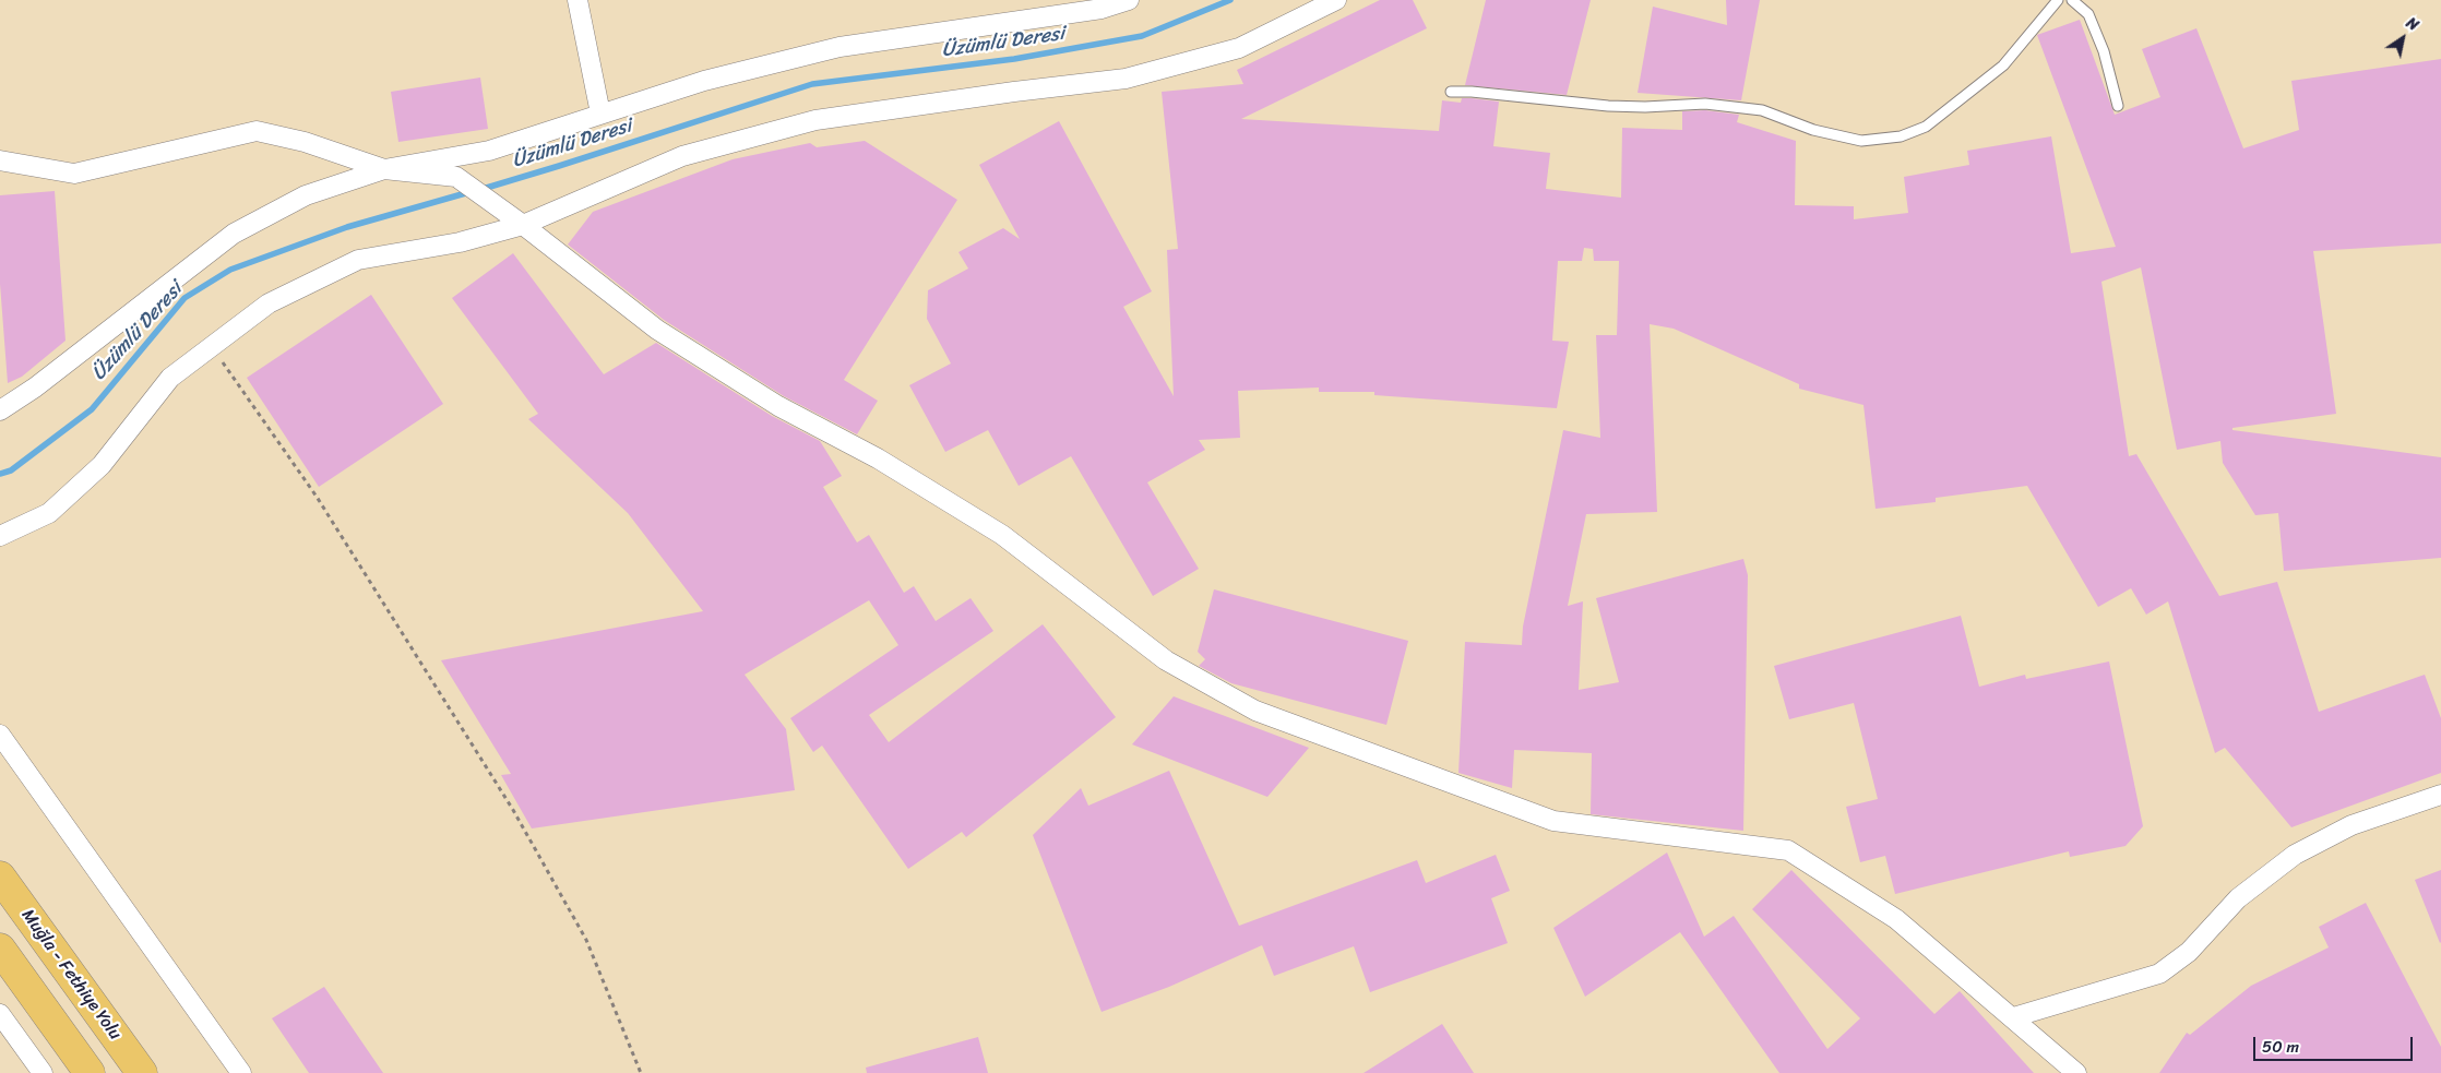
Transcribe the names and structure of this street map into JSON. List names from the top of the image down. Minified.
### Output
{"streets":{"highway":["Muğla - Fethiye Yolu"]},"water":["Üzümlü Deresi"],"scale_bar":"50 m","north":"top right"}
